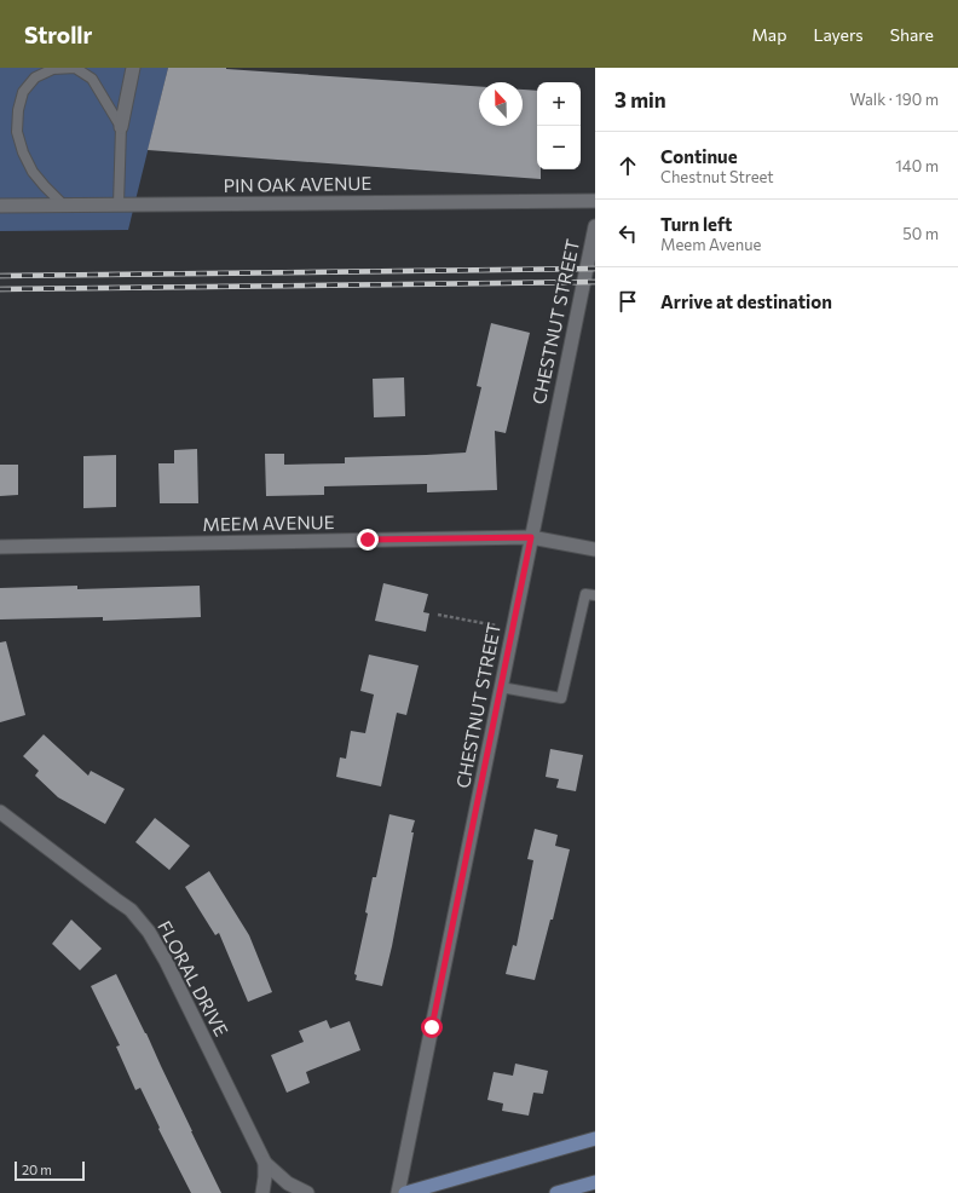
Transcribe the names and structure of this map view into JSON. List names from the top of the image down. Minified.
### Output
{"streets":{"street":["PIN OAK AVENUE","CHESTNUT STREET","MEEM AVENUE","FLORAL DRIVE"]},"crossings":[["CHESTNUT STREET","MEEM AVENUE"]],"scale_bar":"20 m","north":"top","page":{"header":"Strollr","nav":["Map","Layers","Share"],"heading":["3 min","Walk · 190 m"],"map_buttons":["+","−"],"list":[["Continue","Chestnut Street","140 m"],["Turn left","Meem Avenue","50 m"],"Arrive at destination"],"scale":"20 m"}}
